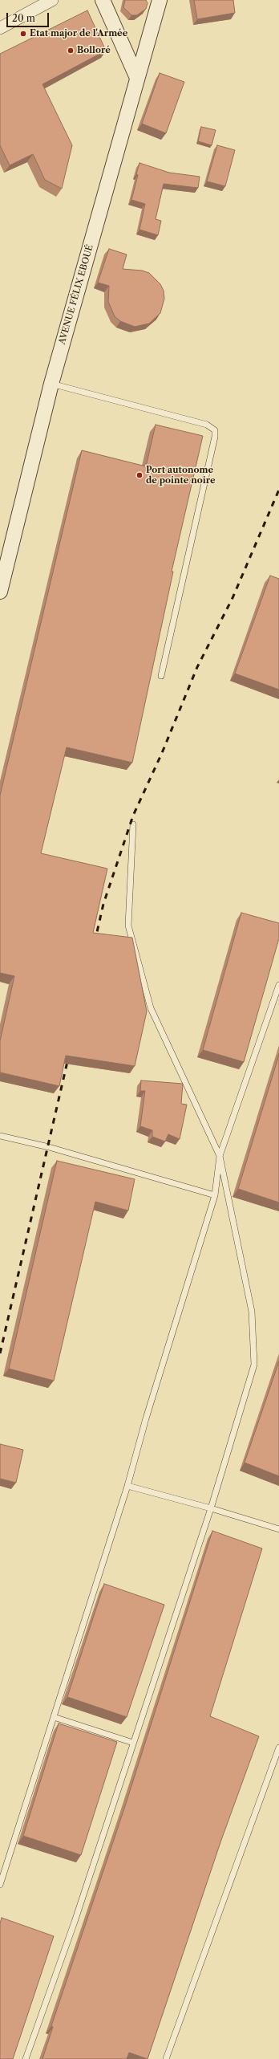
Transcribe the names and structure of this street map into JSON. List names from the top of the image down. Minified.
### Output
{"streets":{"street":["AVENUE FÉLIX EBOUÉ"]},"places":["Etat major de l'Armée","Bolloré","Port autonome de pointe noire"],"scale_bar":"20 m"}
